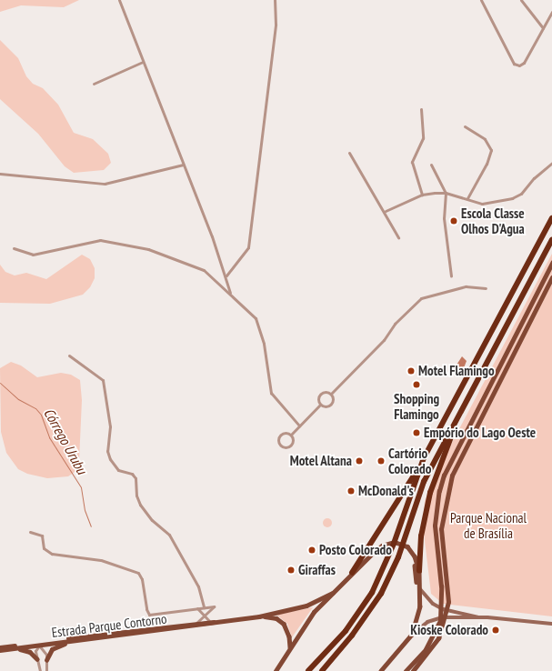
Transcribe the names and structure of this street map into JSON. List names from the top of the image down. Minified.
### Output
{"streets":{"main road":["Estrada Parque Contorno"]},"water":["Córrego Urubu"],"parks":["Parque Nacional de Brasília"],"places":["Escola Classe Olhos D'Agua","Motel Flamingo","Shopping Flamingo","Empório do Lago Oeste","Motel Altana","Cartório Colorado","McDonald's","Posto Colorado","Giraffas","Kioske Colorado"]}
